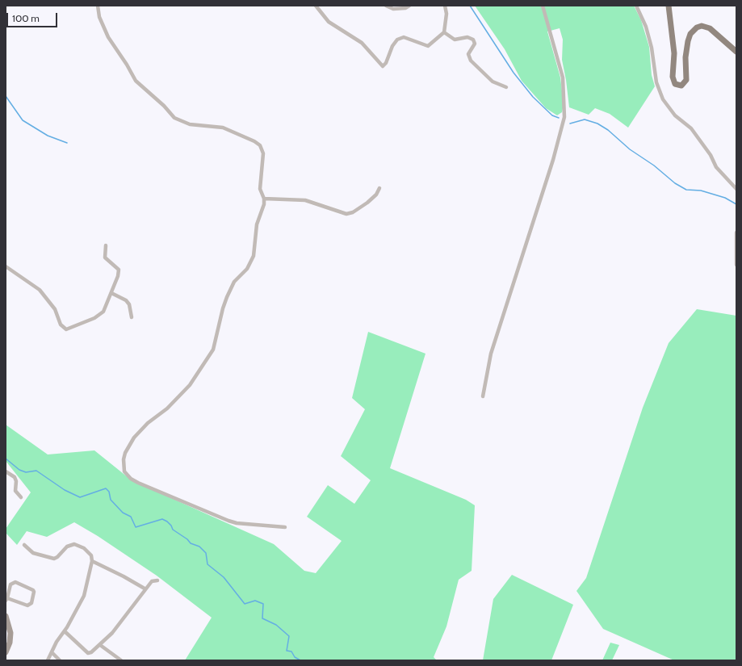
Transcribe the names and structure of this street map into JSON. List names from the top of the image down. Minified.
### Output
{"scale_bar":"100 m"}
